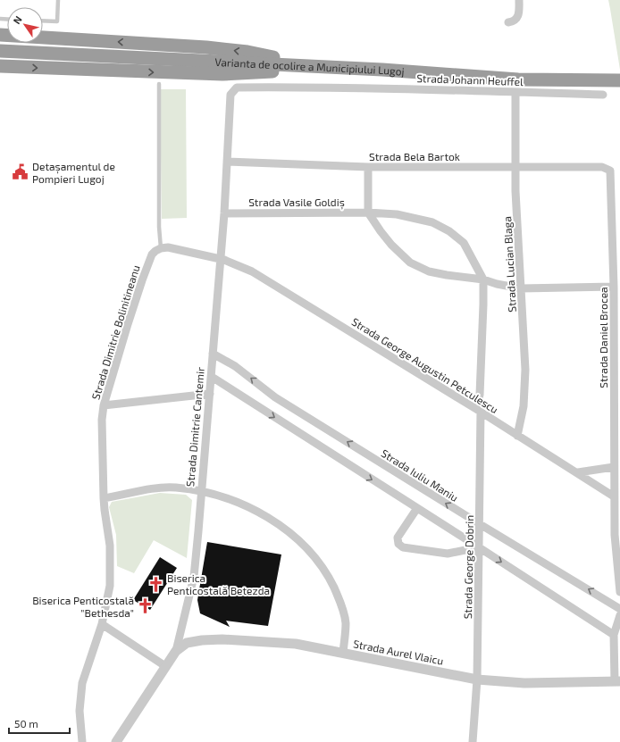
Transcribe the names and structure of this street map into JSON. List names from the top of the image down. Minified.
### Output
{"streets":{"highway":["Varianta de ocolire a Municipiului Lugoj"],"street":["Strada Johann Heuffel","Strada Bela Bartok","Strada Vasile Goldiș","Strada Lucian Blaga","Strada Dimitrie Bolinitineanu","Strada Daniel Brocea","Strada George Augustin Petculescu","Strada Dimitrie Cantemir","Strada Iuliu Maniu","Strada George Dobrin","Strada Aurel Vlaicu"]},"crossings":[["Strada Johann Heuffel","Strada Lucian Blaga"],["Strada Johann Heuffel","Strada Dimitrie Cantemir"],["Strada Bela Bartok","Strada Lucian Blaga"],["Strada Bela Bartok","Strada Daniel Brocea"],["Strada Bela Bartok","Strada Dimitrie Cantemir"],["Strada Vasile Goldiș","Strada George Augustin Petculescu"],["Strada Vasile Goldiș","Strada Dimitrie Cantemir"],["Strada Vasile Goldiș","Strada George Dobrin"],["Strada Lucian Blaga","Strada George Augustin Petculescu"],["Strada Daniel Brocea","Strada George Augustin Petculescu"],["Strada George Augustin Petculescu","Strada Dimitrie Cantemir"],["Strada George Augustin Petculescu","Strada George Dobrin"],["Strada Dimitrie Cantemir","Strada Iuliu Maniu"],["Strada Dimitrie Cantemir","Strada Aurel Vlaicu"],["Strada Iuliu Maniu","Strada George Dobrin"],["Strada George Dobrin","Strada Aurel Vlaicu"]],"places":{"public building":["Detașamentul de Pompieri Lugoj"],"church":["Biserica Penticostală Betezda","Biserica Penticostală \"Bethesda\""]},"scale_bar":"50 m","north":"top left"}
